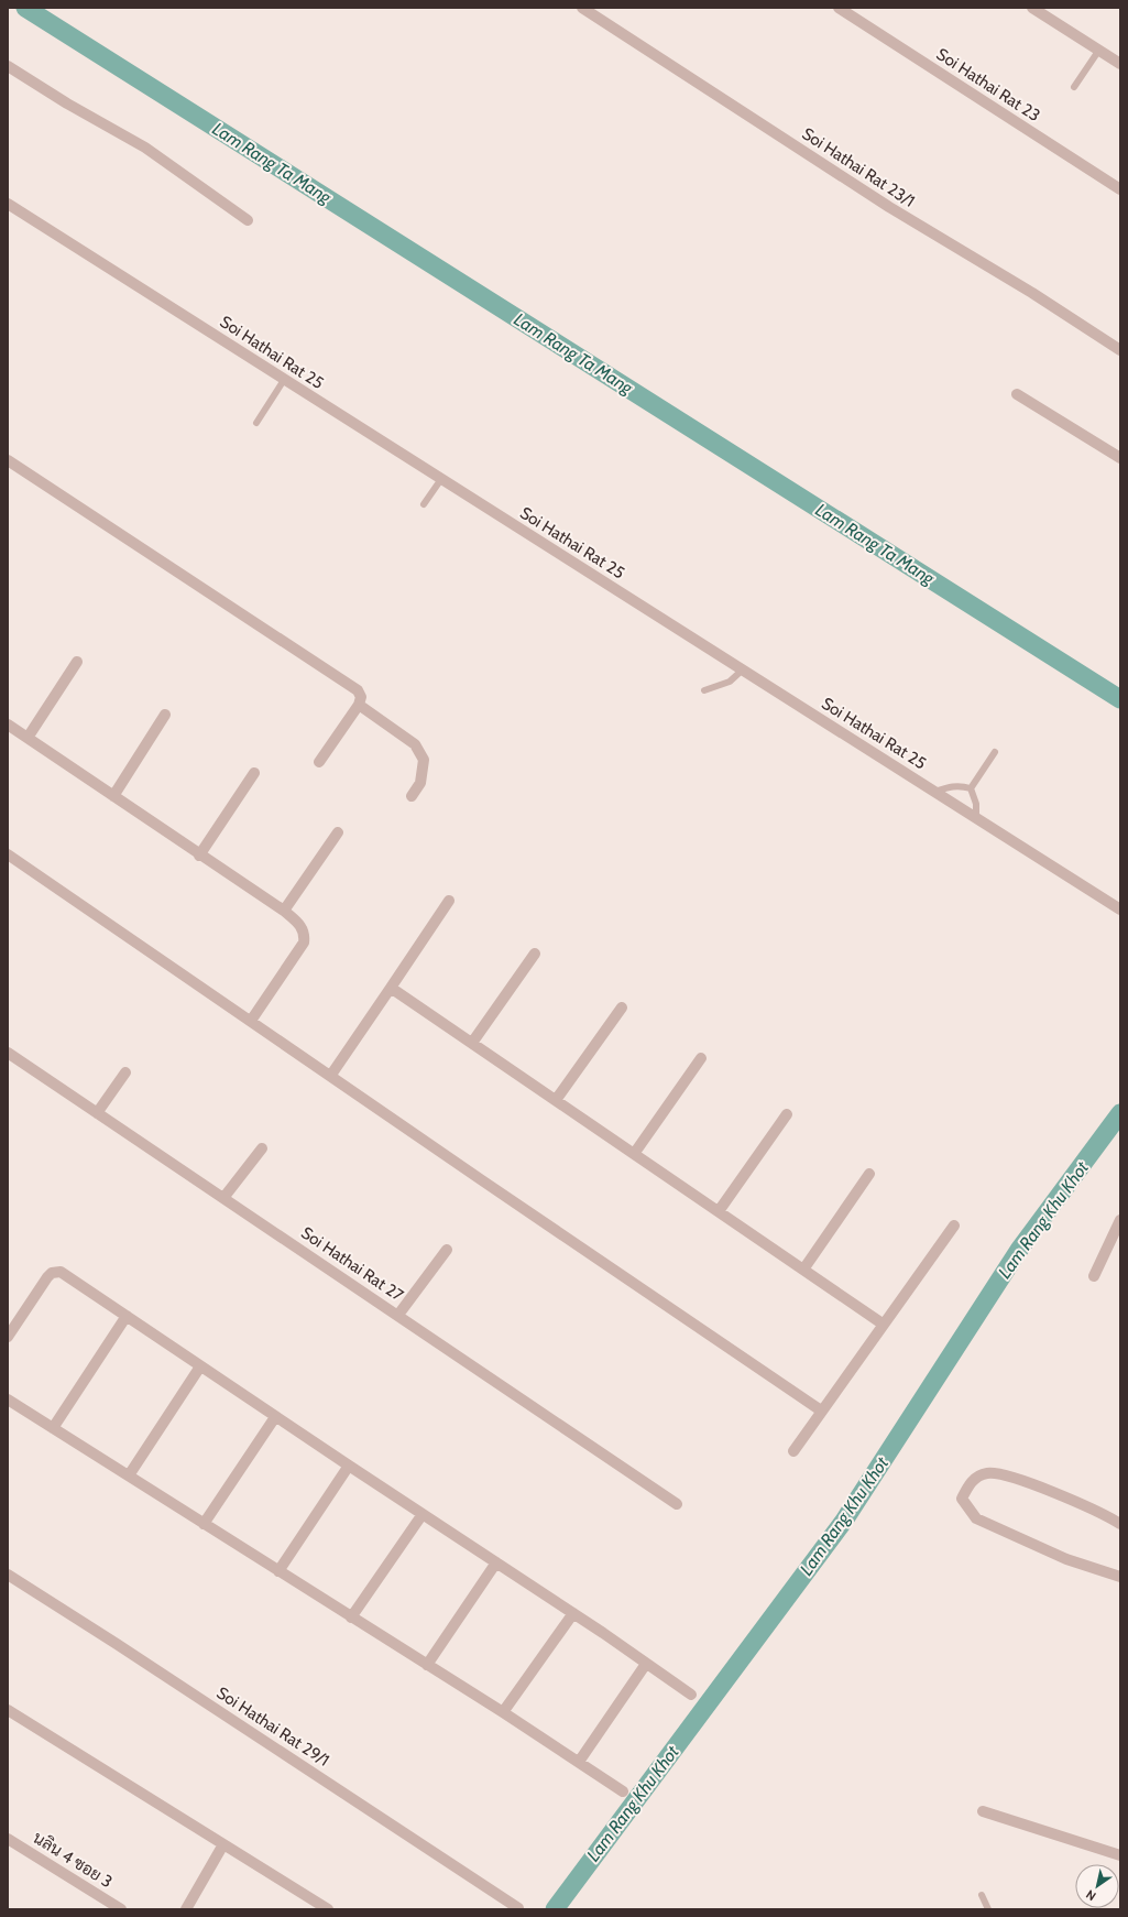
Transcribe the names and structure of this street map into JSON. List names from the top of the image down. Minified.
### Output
{"streets":{"street":["Soi Hathai Rat 23","Soi Hathai Rat 23/1","Soi Hathai Rat 25","Soi Hathai Rat 27","Soi Hathai Rat 29/1","นลิน 4 ซอย 3"]},"water":["Lam Rang Ta Mang","Lam Rang Khu Khot"],"north":"bottom left"}
